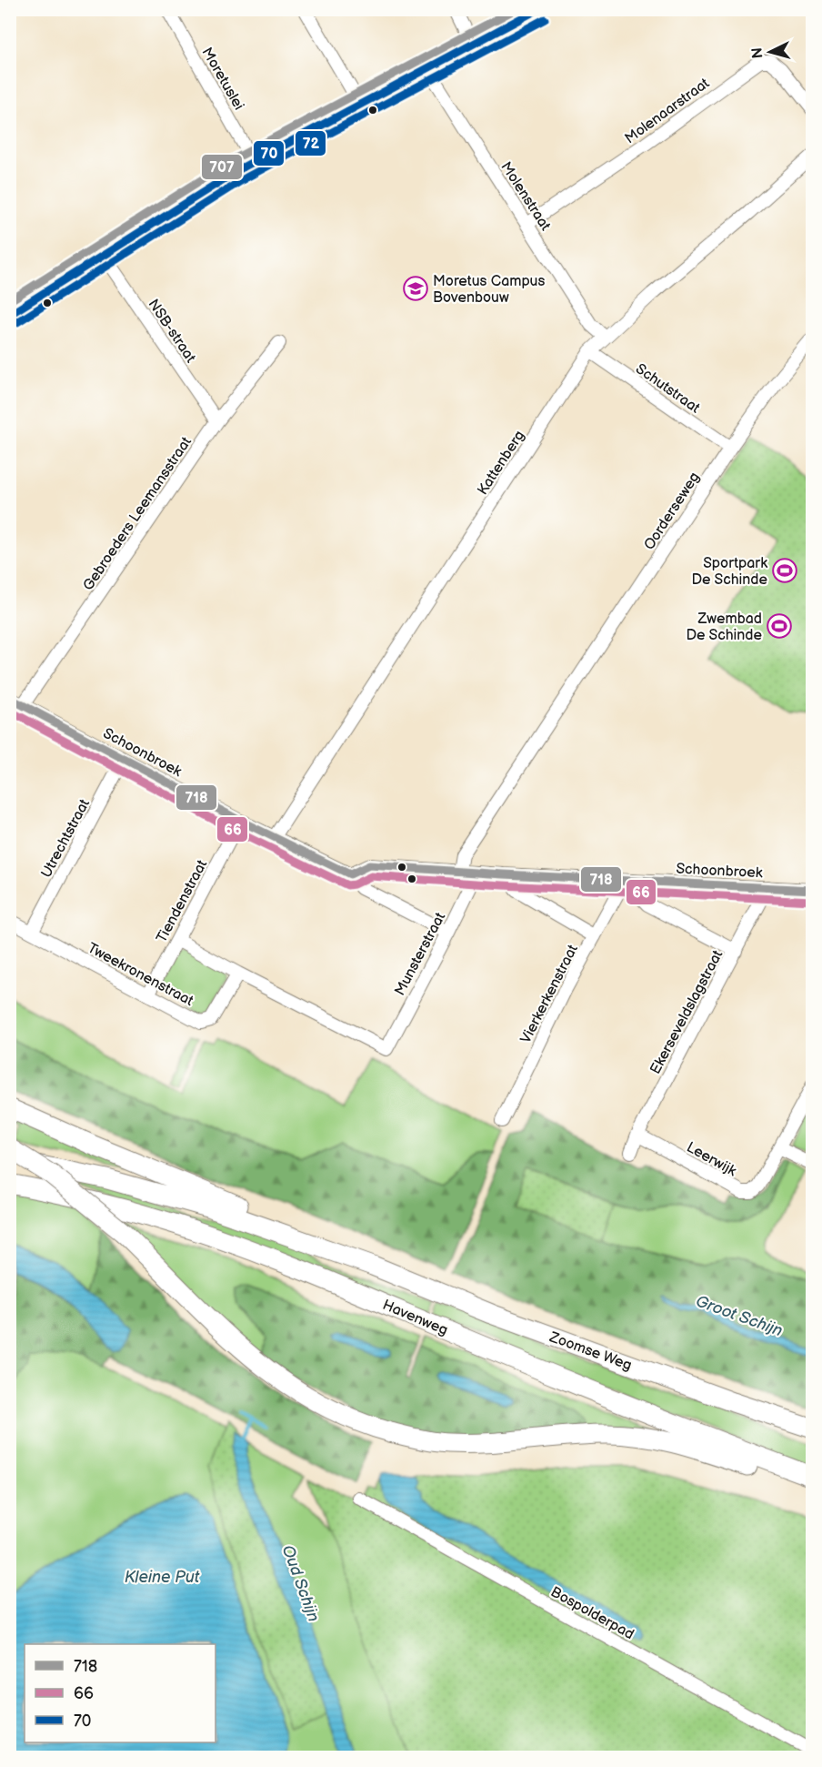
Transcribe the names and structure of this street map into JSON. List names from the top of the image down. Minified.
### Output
{"streets":{"highway":["Havenweg","Zoomse Weg"],"street":["Moretuslei","Molenaarstraat","Molenstraat","NSB-straat","Schutstraat","Kattenberg","Oorderseweg","Gebroeders Leemansstraat","Schoonbroek","Utrechtstraat","Tiendenstraat","Munsterstraat","Tweekronenstraat","Vierkerkenstraat","Ekerseveldslagstraat","Leerwijk","Bospolderpad"]},"crossings":[["Molenaarstraat","Molenstraat"],["Molenstraat","Kattenberg"],["NSB-straat","Gebroeders Leemansstraat"],["Schutstraat","Kattenberg"],["Schutstraat","Oorderseweg"],["Kattenberg","Schoonbroek"],["Oorderseweg","Schoonbroek"],["Gebroeders Leemansstraat","Schoonbroek"],["Schoonbroek","Utrechtstraat"],["Schoonbroek","Tiendenstraat"],["Schoonbroek","Munsterstraat"],["Schoonbroek","Vierkerkenstraat"],["Schoonbroek","Ekerseveldslagstraat"],["Utrechtstraat","Tweekronenstraat"],["Tiendenstraat","Tweekronenstraat"],["Munsterstraat","Tweekronenstraat"],["Ekerseveldslagstraat","Leerwijk"]],"water":["Groot Schijn","Kleine Put","Oud Schijn"],"places":{"school or university":["Moretus Campus Bovenbouw"],"sports":["Sportpark De Schinde","Zwembad De Schinde"]},"lines":["transit line 70","transit line 707","transit line 72","transit line 718","transit line 66"],"legend":["718","66","70"],"north":"left"}
